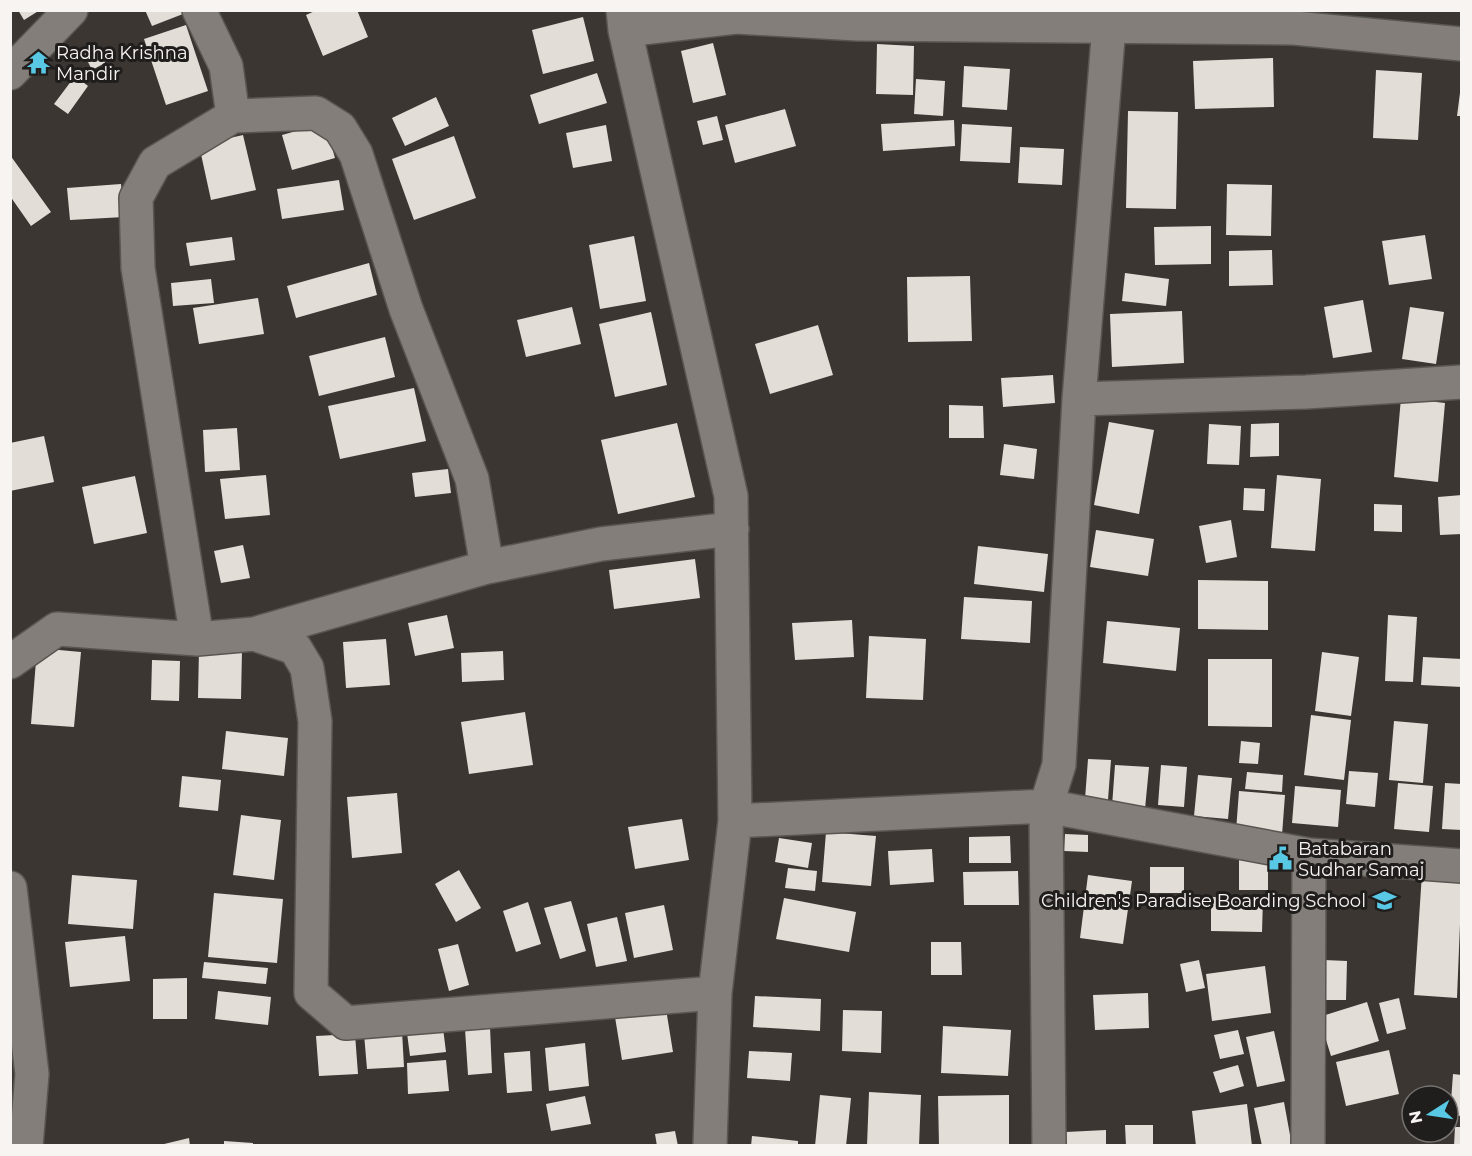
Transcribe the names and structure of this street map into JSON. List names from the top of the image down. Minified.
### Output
{"places":{"temple":["Radha Krishna Mandir"],"public building":["Batabaran Sudhar Samaj"],"school or university":["Children's Paradise Boarding School"]},"north":"left"}
